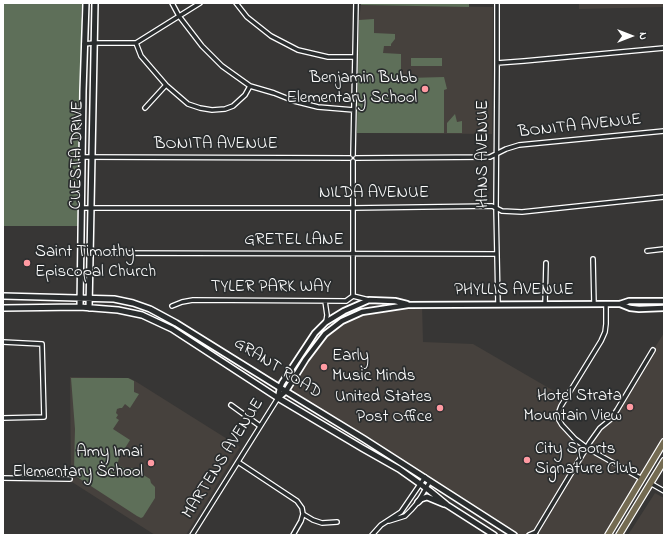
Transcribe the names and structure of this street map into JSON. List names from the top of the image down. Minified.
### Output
{"streets":{"main road":["CUESTA DRIVE","GRANT ROAD"],"street":["BONITA AVENUE","HANS AVENUE","NILDA AVENUE","GRETEL LANE","TYLER PARK WAY","PHYLLIS AVENUE","MARTENS AVENUE"]},"crossings":[["BONITA AVENUE","HANS AVENUE"],["BONITA AVENUE","CUESTA DRIVE"],["HANS AVENUE","NILDA AVENUE"],["HANS AVENUE","GRETEL LANE"],["HANS AVENUE","PHYLLIS AVENUE"],["CUESTA DRIVE","NILDA AVENUE"],["CUESTA DRIVE","GRETEL LANE"],["CUESTA DRIVE","GRANT ROAD"],["TYLER PARK WAY","PHYLLIS AVENUE"],["PHYLLIS AVENUE","GRANT ROAD"],["PHYLLIS AVENUE","MARTENS AVENUE"],["GRANT ROAD","MARTENS AVENUE"]],"places":["Benjamin Bubb Elementary School","Saint Timothy Episcopal Church","Early Music Minds","Hotel Strata Mountain View","United States Post Office","City Sports Signature Club","Amy Imai Elementary School"],"north":"right"}
